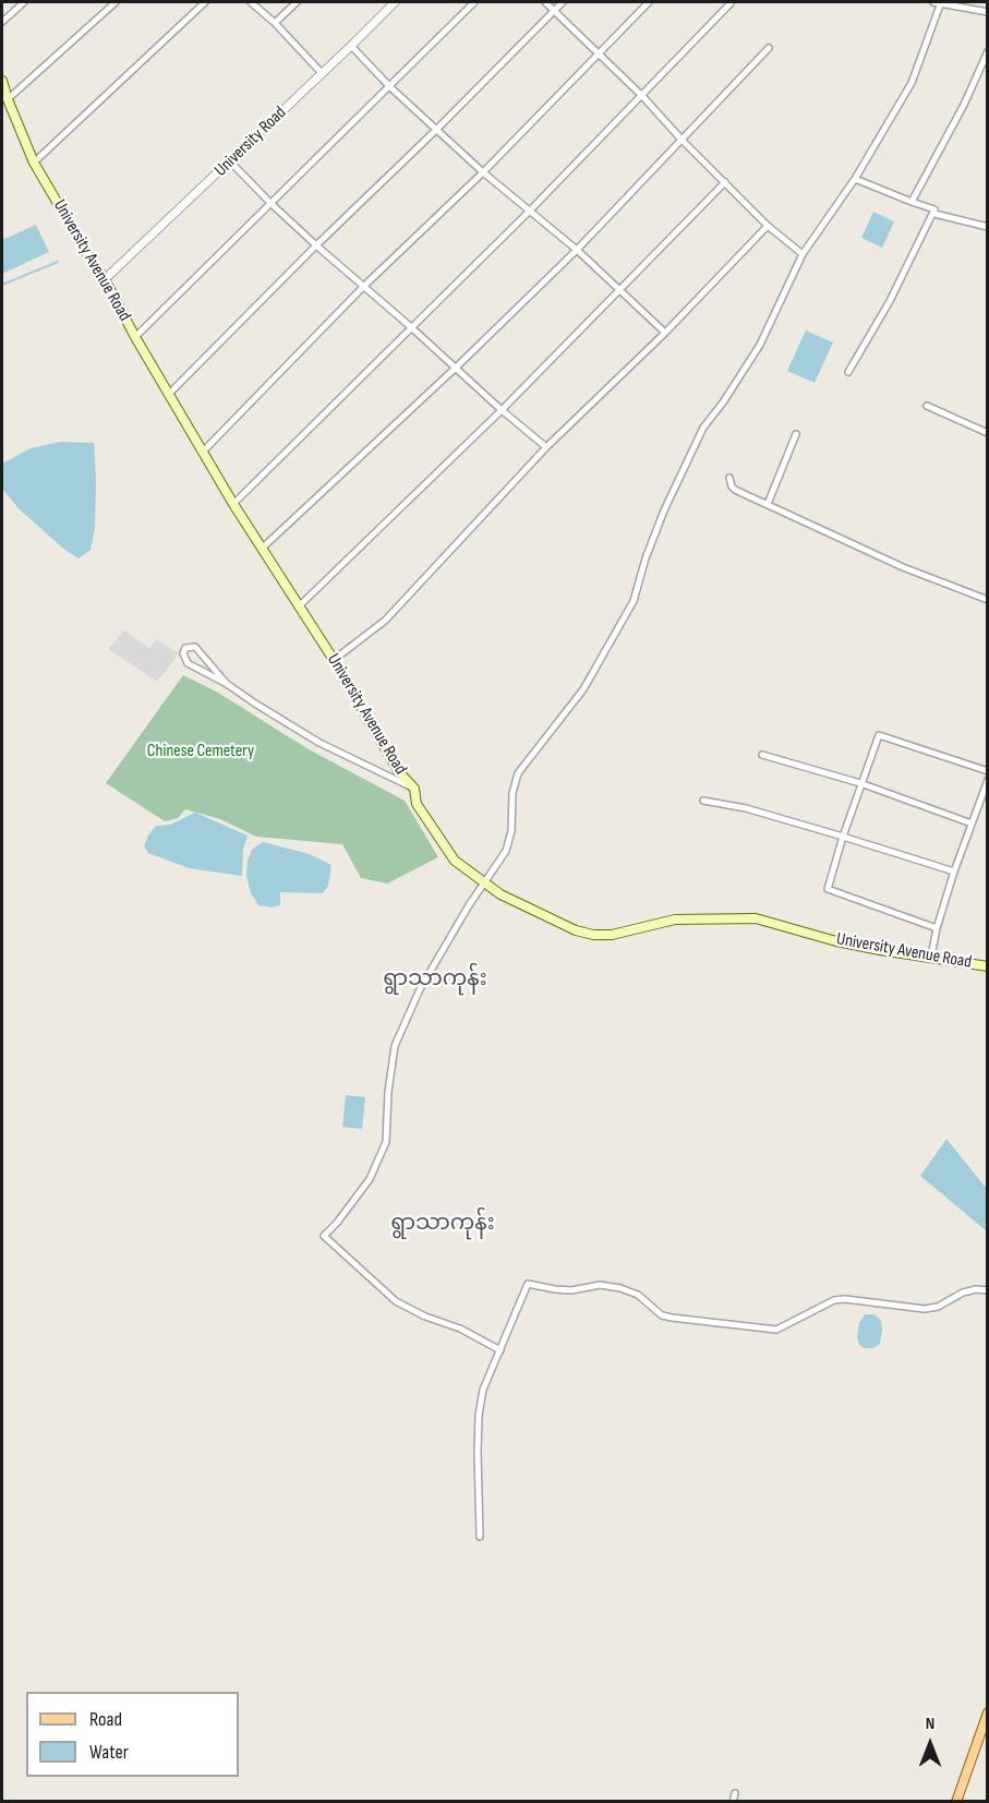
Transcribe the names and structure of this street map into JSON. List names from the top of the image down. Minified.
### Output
{"streets":{"main road":["University Avenue Road"],"street":["University Road"]},"crossings":[["University Road","University Avenue Road"]],"districts":["ရွာသာကုန်း","ရွာသာကုန်း"],"parks":["Chinese Cemetery"],"legend":["Road","Water"],"north":"top"}
